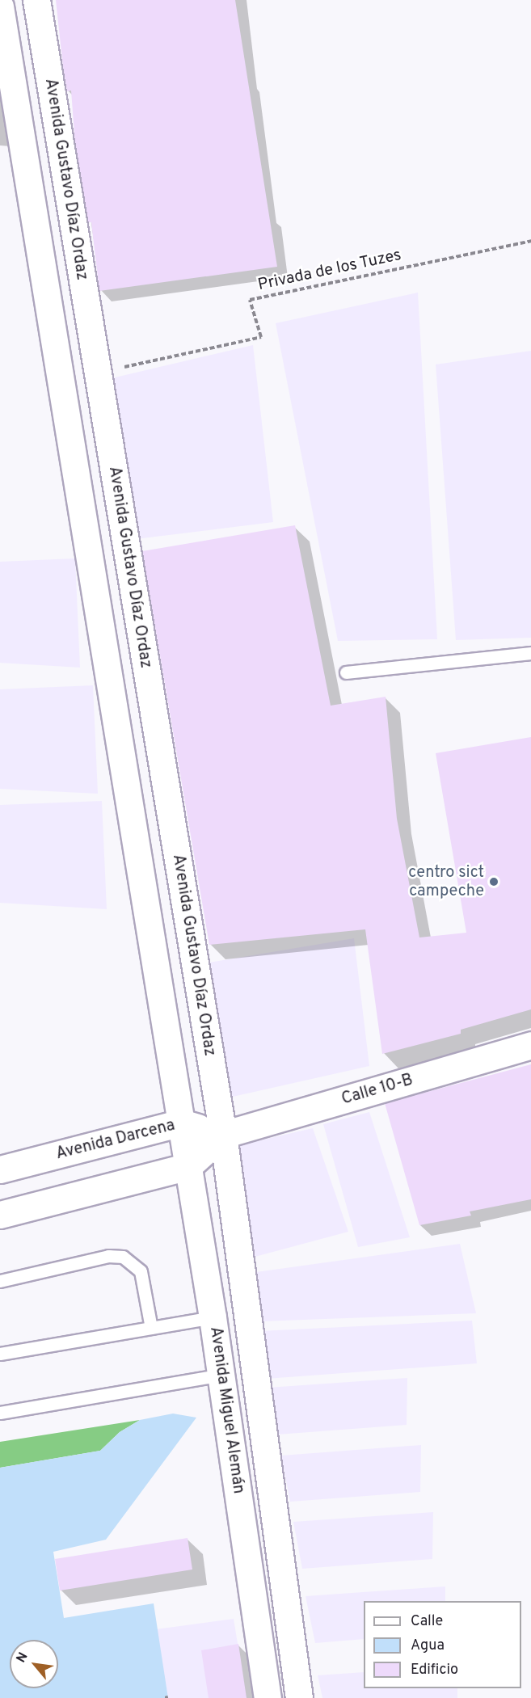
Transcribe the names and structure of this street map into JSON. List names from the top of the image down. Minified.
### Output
{"streets":{"street":["Avenida Gustavo Díaz Ordaz","Calle 10-B","Avenida Darcena","Avenida Miguel Alemán"],"path":["Privada de los Tuzes"]},"crossings":[["Avenida Gustavo Díaz Ordaz","Privada de los Tuzes"],["Avenida Gustavo Díaz Ordaz","Calle 10-B"],["Avenida Gustavo Díaz Ordaz","Avenida Darcena"],["Avenida Gustavo Díaz Ordaz","Avenida Miguel Alemán"],["Calle 10-B","Avenida Darcena"],["Calle 10-B","Avenida Miguel Alemán"],["Avenida Darcena","Avenida Miguel Alemán"]],"places":["centro sict campeche"],"legend":["Calle","Agua","Edificio"],"north":"top left"}
